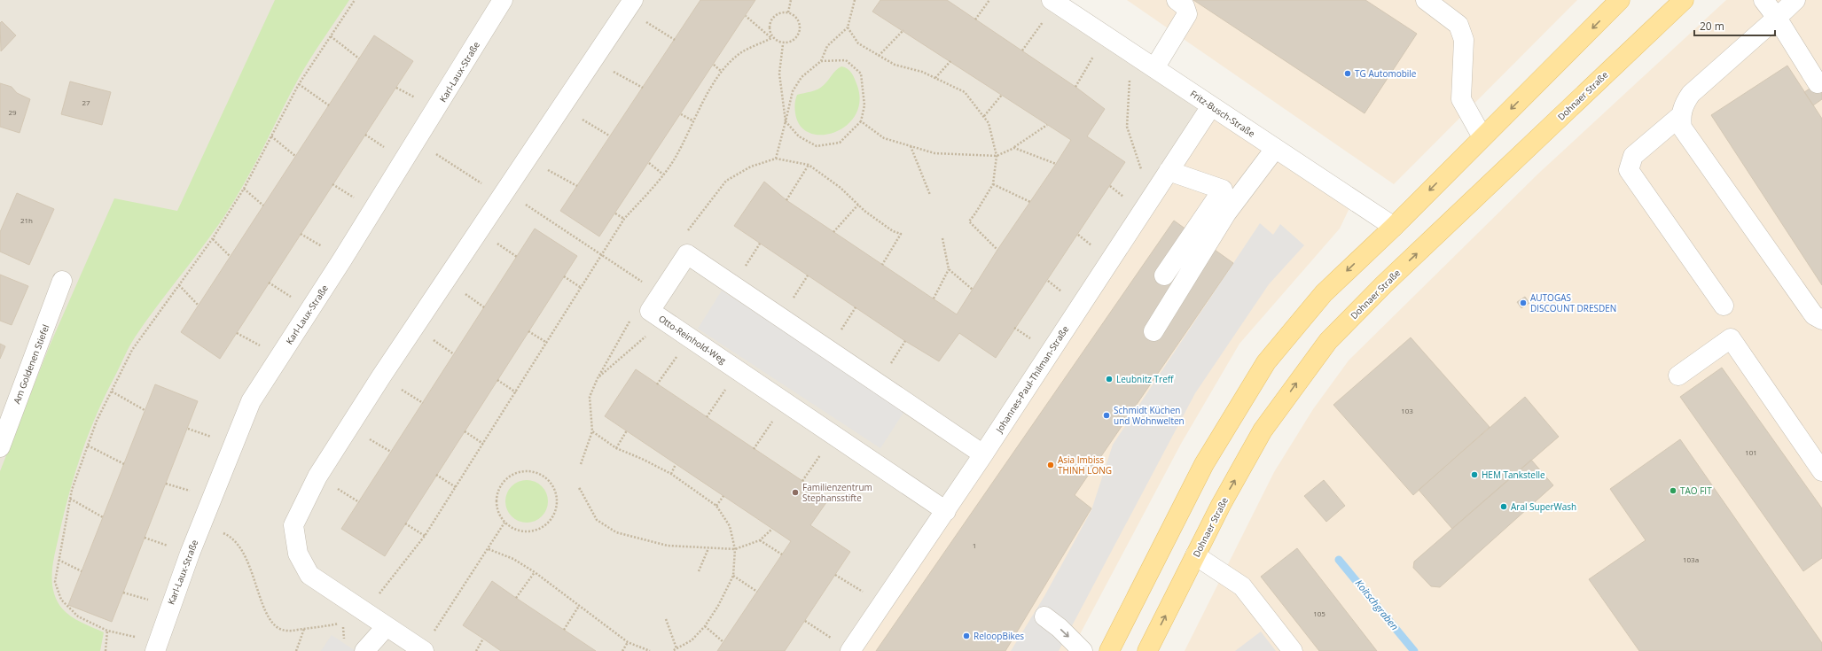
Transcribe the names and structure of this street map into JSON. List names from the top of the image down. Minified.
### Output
{"streets":{"main road":["Dohnaer Straße"],"street":["Karl-Laux-Straße","Fritz-Busch-Straße","Otto-Reinhold-Weg","Am Goldenen Stiefel","Johannes-Paul-Thilman-Straße"]},"crossings":[["Fritz-Busch-Straße","Johannes-Paul-Thilman-Straße"],["Otto-Reinhold-Weg","Johannes-Paul-Thilman-Straße"]],"water":["Koitschgraben"],"places":["TG Automobile","AUTOGAS DISCOUNT DRESDEN","Leubnitz Treff","Schmidt Küchen und Wohnwelten","Asia Imbiss THINH LONG","HEM Tankstelle","TAO FIT","Familienzentrum Stephansstifte","Aral SuperWash","ReloopBikes"],"house_numbers":["27","29","21h","103","101","1","103a","105"],"scale_bar":"20 m"}
